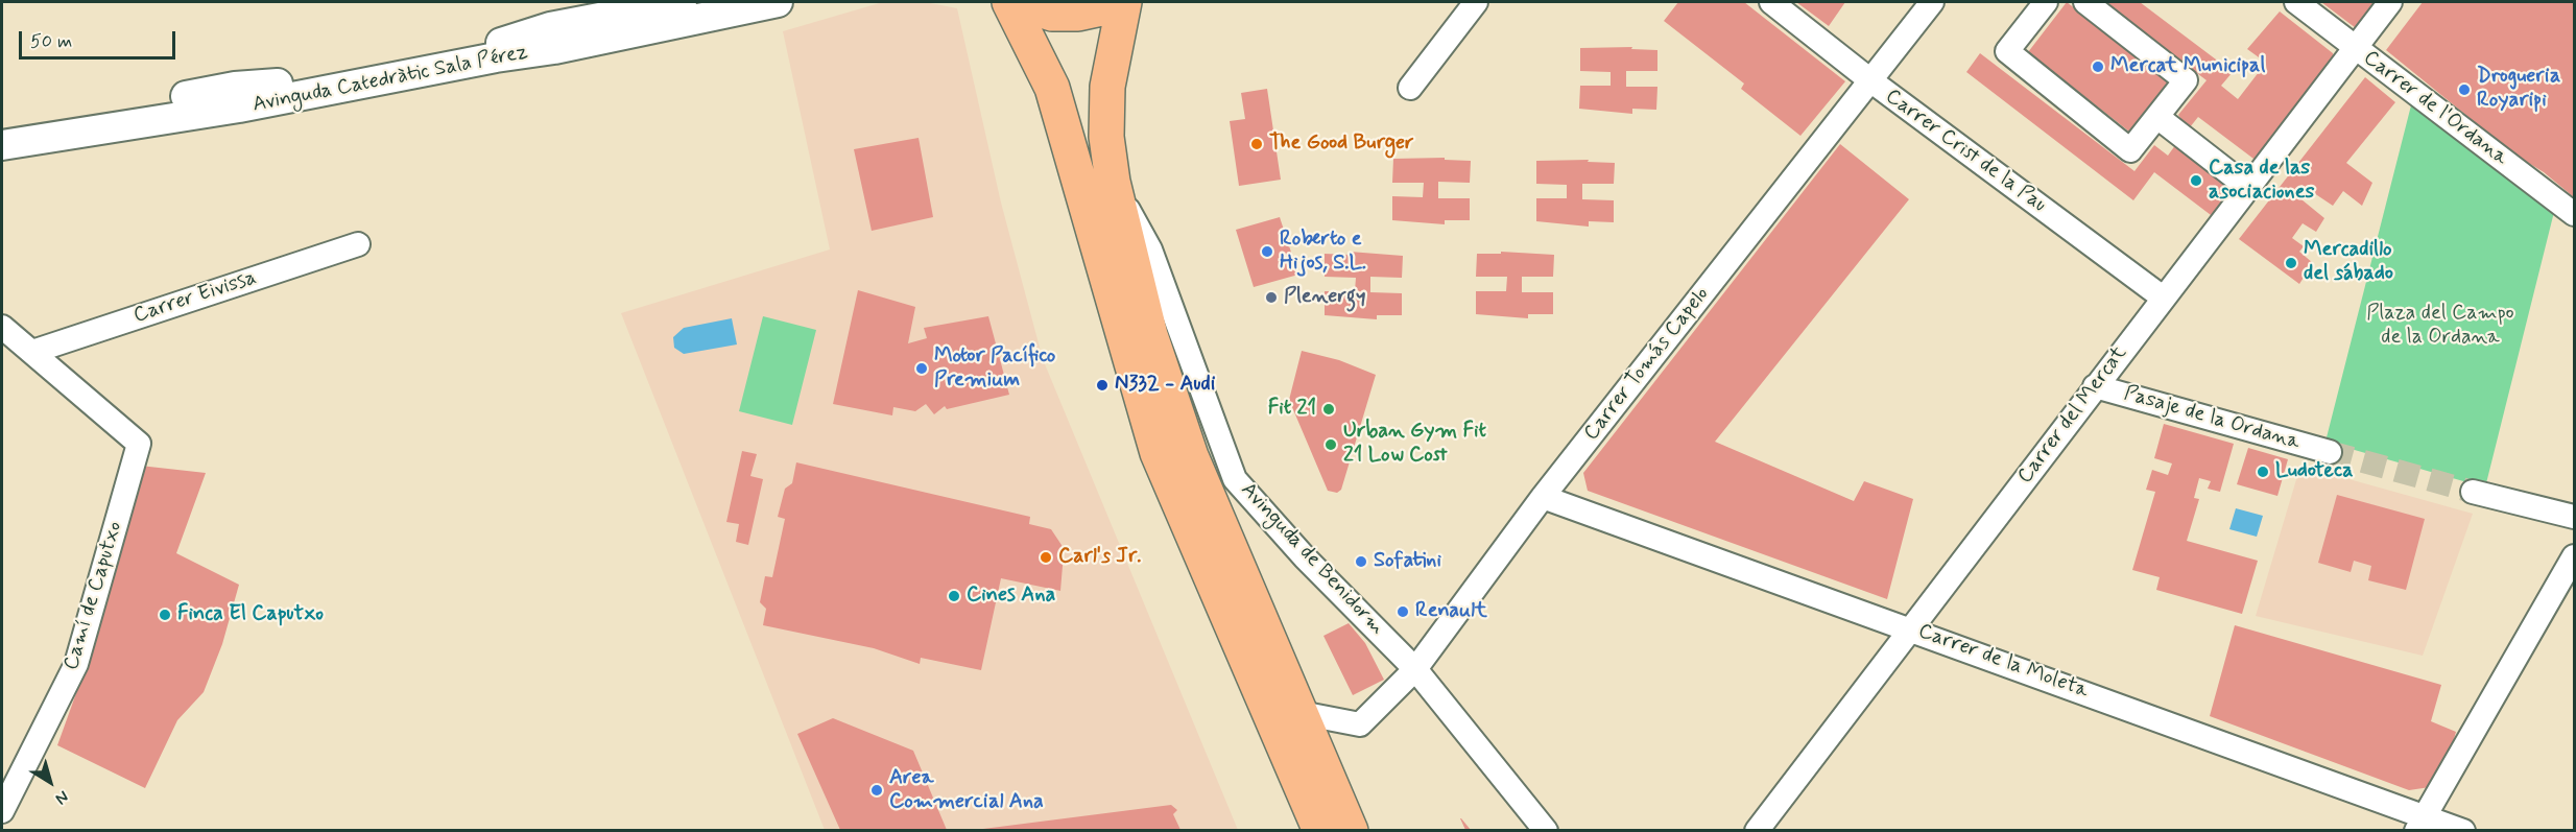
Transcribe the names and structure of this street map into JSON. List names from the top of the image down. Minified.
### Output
{"streets":{"street":["Avinguda Catedràtic Sala Pérez","Carrer de l'Ordana","Carrer Crist de la Pau","Carrer Eivissa","Carrer Tomás Capelo","Carrer del Mercat","Pasaje de la Ordana","Avinguda de Benidorm","Camí de Caputxo","Carrer de la Moleta"]},"crossings":[["Carrer de l'Ordana","Carrer del Mercat"],["Carrer Crist de la Pau","Carrer Tomás Capelo"],["Carrer Crist de la Pau","Carrer del Mercat"],["Carrer Eivissa","Camí de Caputxo"],["Carrer Tomás Capelo","Avinguda de Benidorm"],["Carrer Tomás Capelo","Carrer de la Moleta"],["Carrer del Mercat","Pasaje de la Ordana"],["Carrer del Mercat","Carrer de la Moleta"]],"parks":["Plaza del Campo de la Ordana"],"places":["Mercat Municipal","Drogueria Royaripi","The Good Burger","Casa de las asociaciones","Roberto e Hijos, S.L.","Mercadillo del sábado","Plenergy","Motor Pacífico Premium","N332 - Audi","Fit 21","Urban Gym Fit 21 Low Cost","Ludoteca","Carl's Jr.","Sofatini","Cines Ana","Renault","Finca El Caputxo","Area Commercial Ana"],"scale_bar":"50 m","north":"bottom right"}
